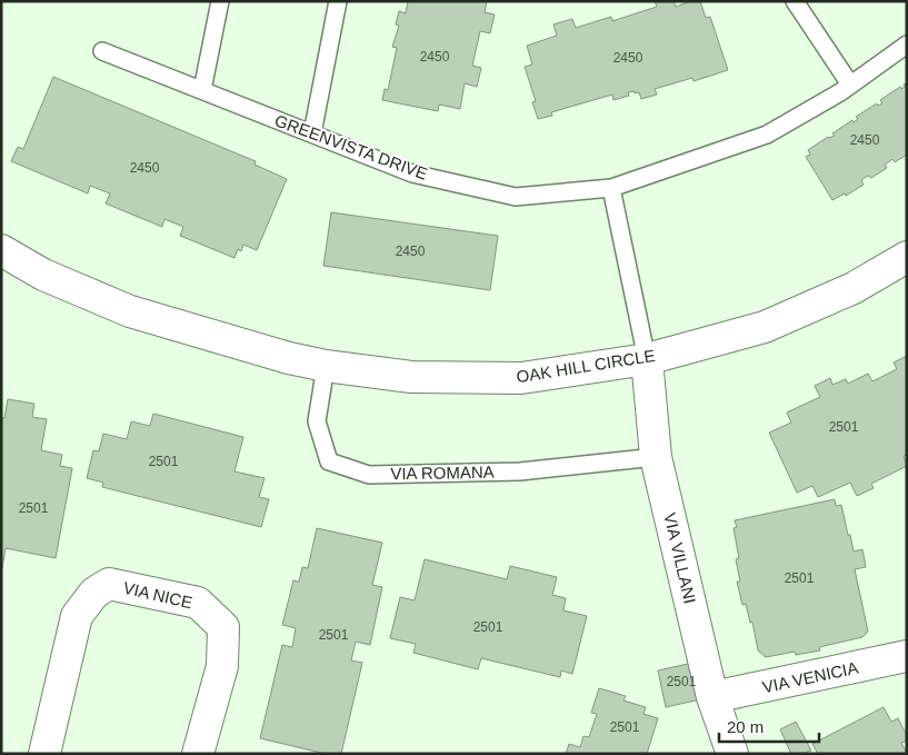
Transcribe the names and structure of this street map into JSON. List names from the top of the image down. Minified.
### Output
{"streets":{"street":["OAK HILL CIRCLE","VIA VILLANI","VIA NICE","VIA VENICIA"],"lane":["GREENVISTA DRIVE","VIA ROMANA"]},"crossings":[["OAK HILL CIRCLE","VIA ROMANA"],["OAK HILL CIRCLE","VIA VILLANI"],["VIA ROMANA","VIA VILLANI"],["VIA VILLANI","VIA VENICIA"]],"house_numbers":["2450","2450","2450","2450","2450","2501","2501","2501","2501","2501","2501","2501","2501"],"scale_bar":"20 m"}
